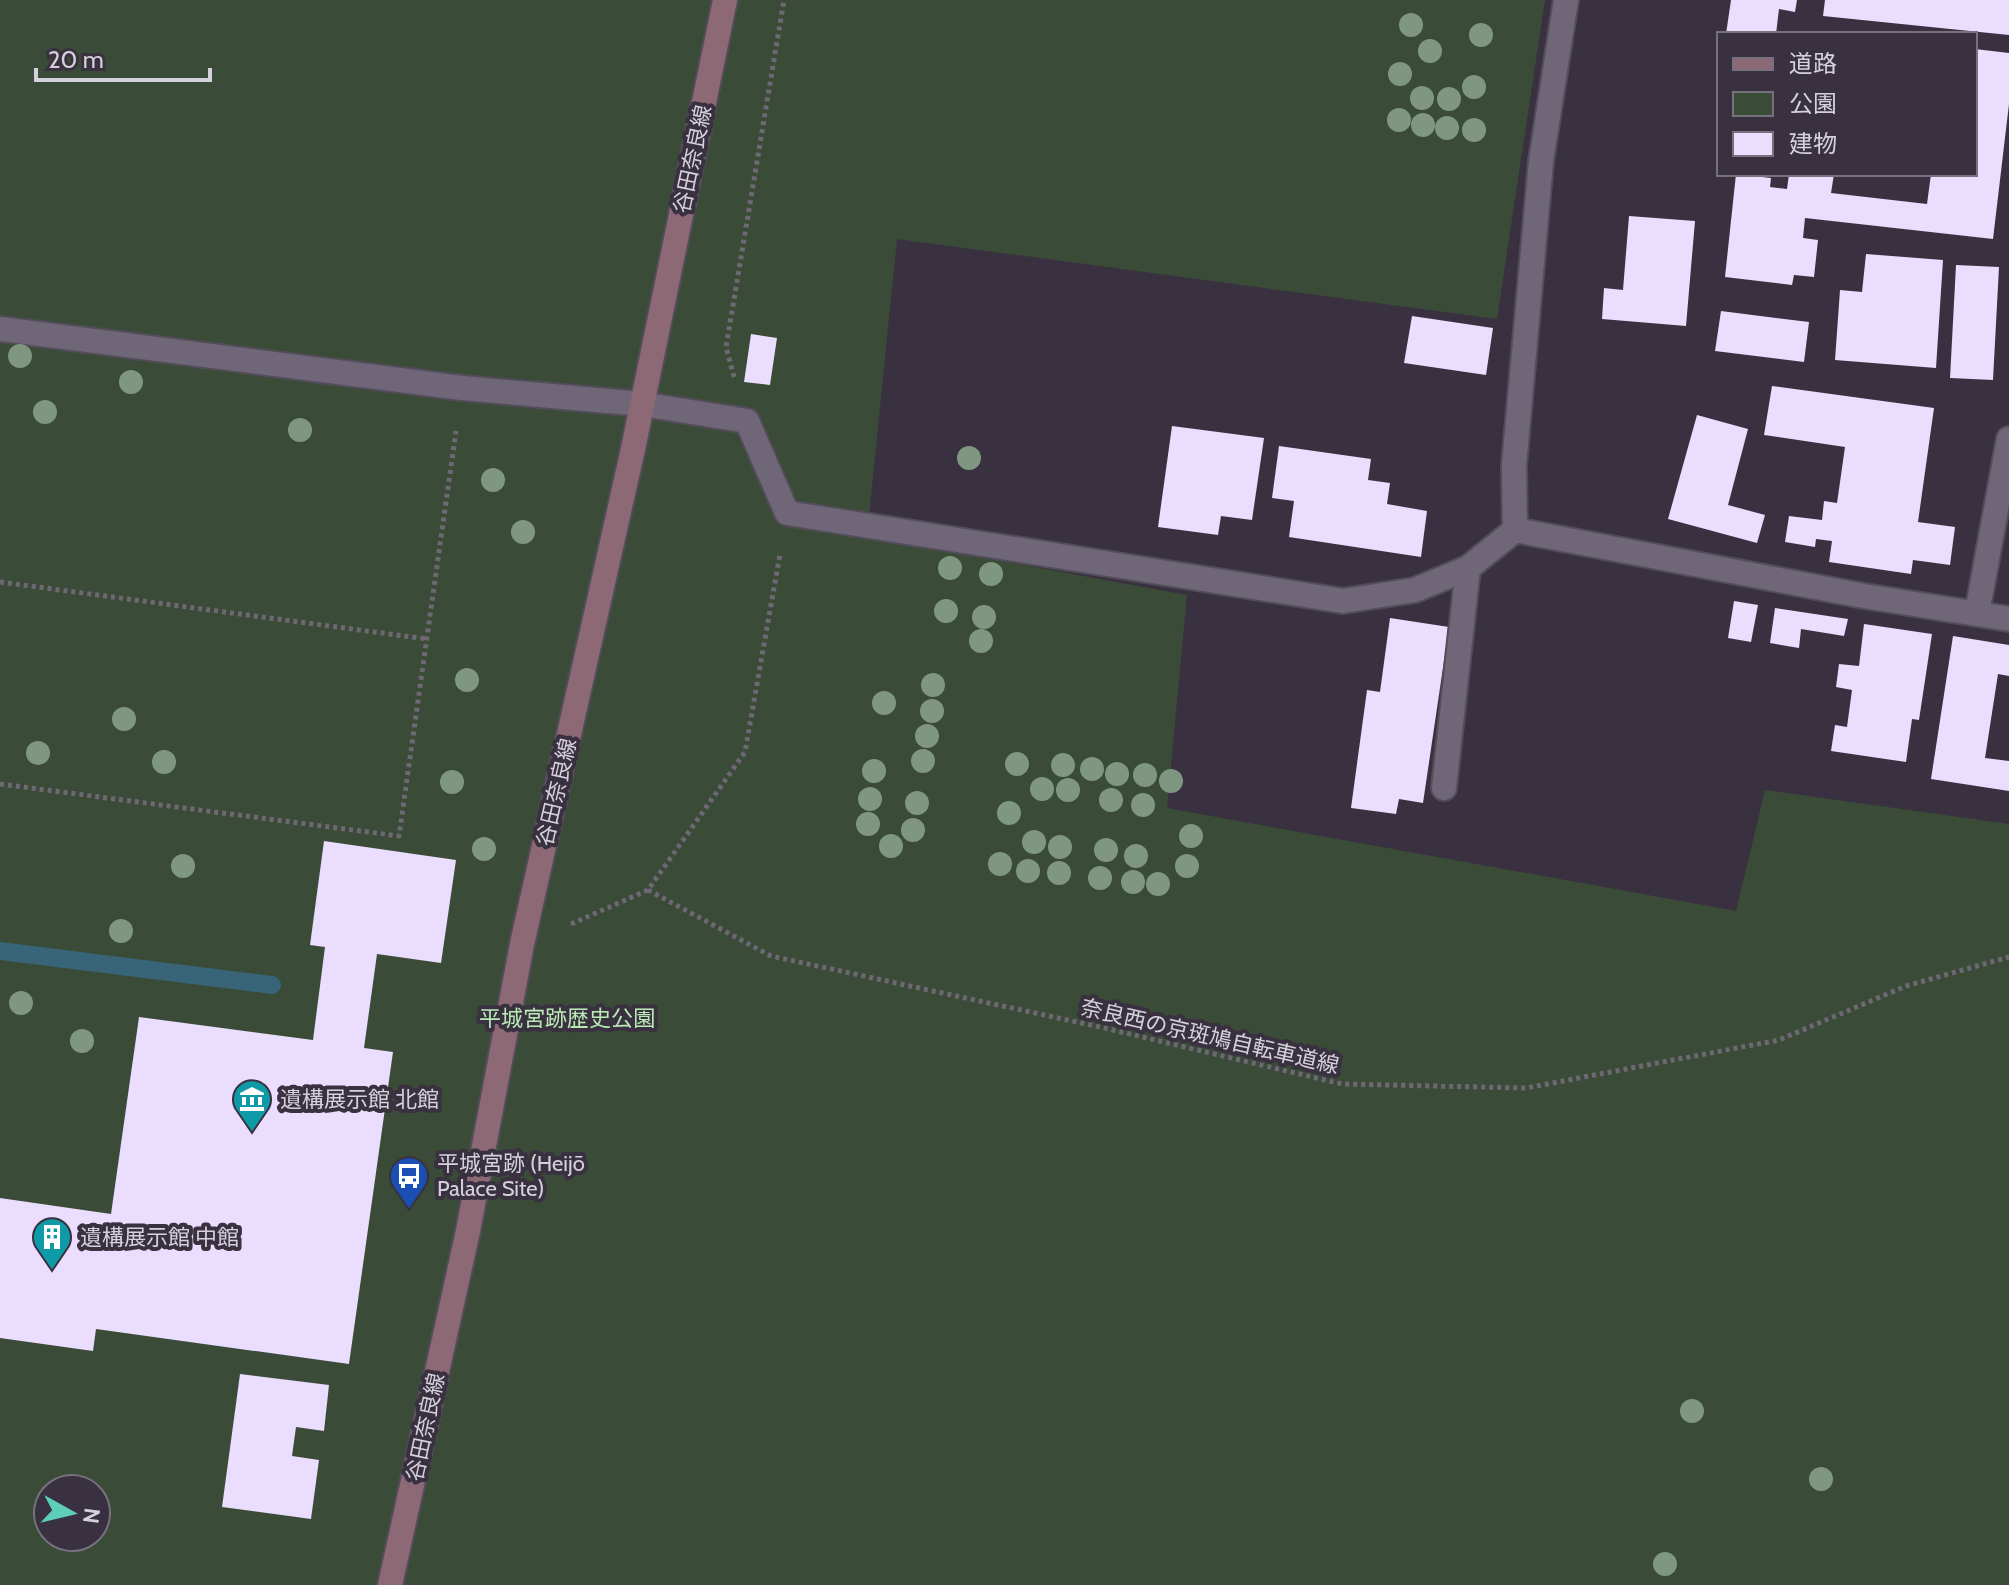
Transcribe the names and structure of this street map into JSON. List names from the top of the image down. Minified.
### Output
{"streets":{"main road":["谷田奈良線"],"path":["奈良西の京斑鳩自転車道線"]},"parks":["平城宮跡歴史公園"],"places":{"museum":["遺構展示館 北館"],"bus stop":["平城宮跡 (Heijō Palace Site)"],"building":["遺構展示館 中館"]},"legend":["道路","公園","建物"],"scale_bar":"20 m","north":"right"}
